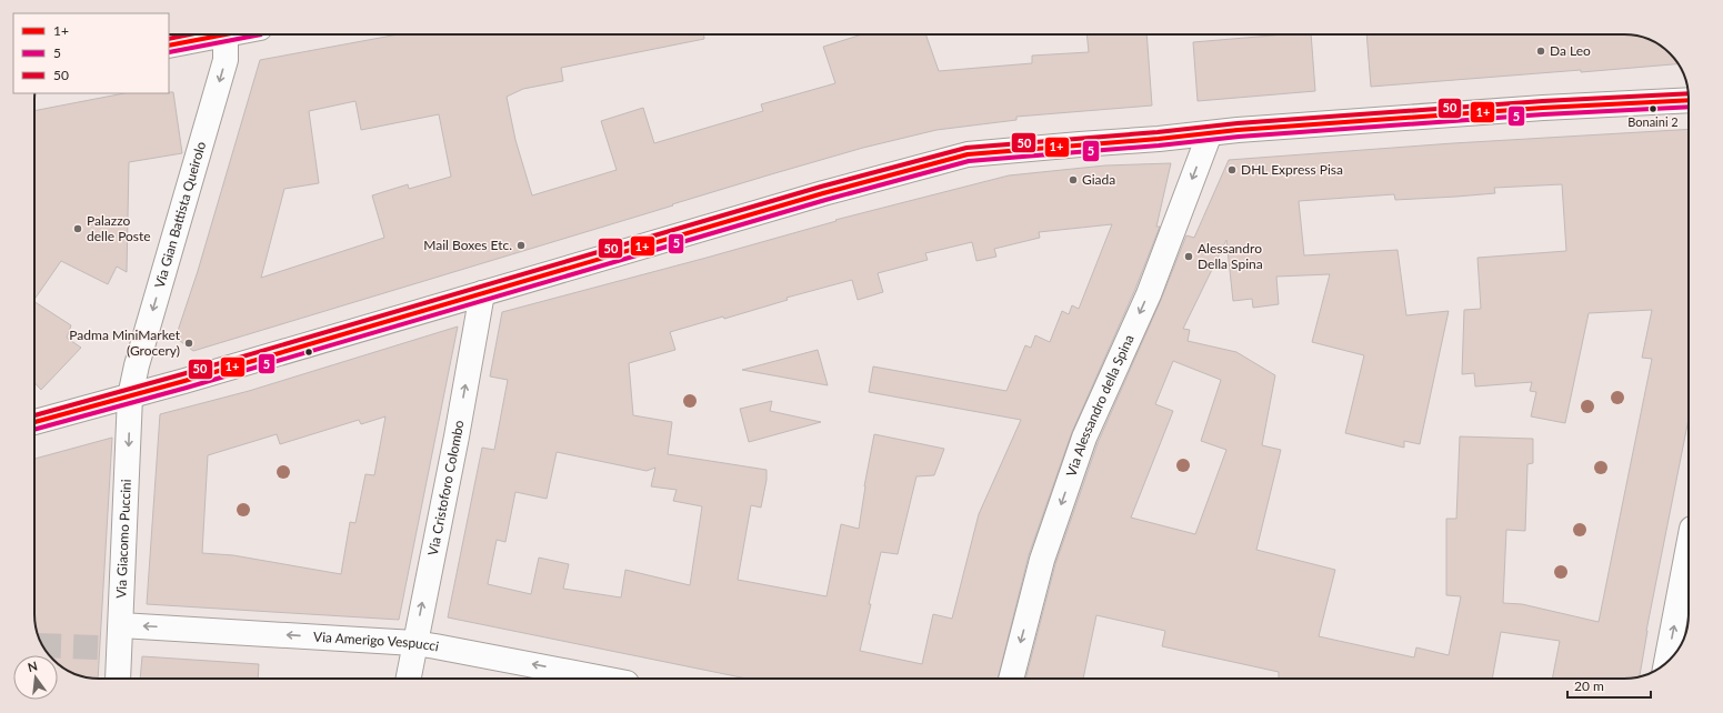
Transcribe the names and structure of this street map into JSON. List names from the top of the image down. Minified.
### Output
{"streets":{"street":["Via Gian Battista Queirolo","Via Alessandro della Spina","Via Cristoforo Colombo","Via Giacomo Puccini","Via Amerigo Vespucci"]},"crossings":[["Via Gian Battista Queirolo","Via Giacomo Puccini"],["Via Cristoforo Colombo","Via Amerigo Vespucci"],["Via Giacomo Puccini","Via Amerigo Vespucci"]],"one_way":["Via Gian Battista Queirolo","Via Alessandro della Spina","Via Cristoforo Colombo","Via Giacomo Puccini","Via Amerigo Vespucci"],"places":["Da Leo","Bonaini 2","DHL Express Pisa","Giada","Palazzo delle Poste","Mail Boxes Etc.","Alessandro Della Spina","Padma MiniMarket (Grocery)"],"lines":["transit line 1+","transit line 5","transit line 50"],"legend":["1+","5","50"],"scale_bar":"20 m","north":"top"}
